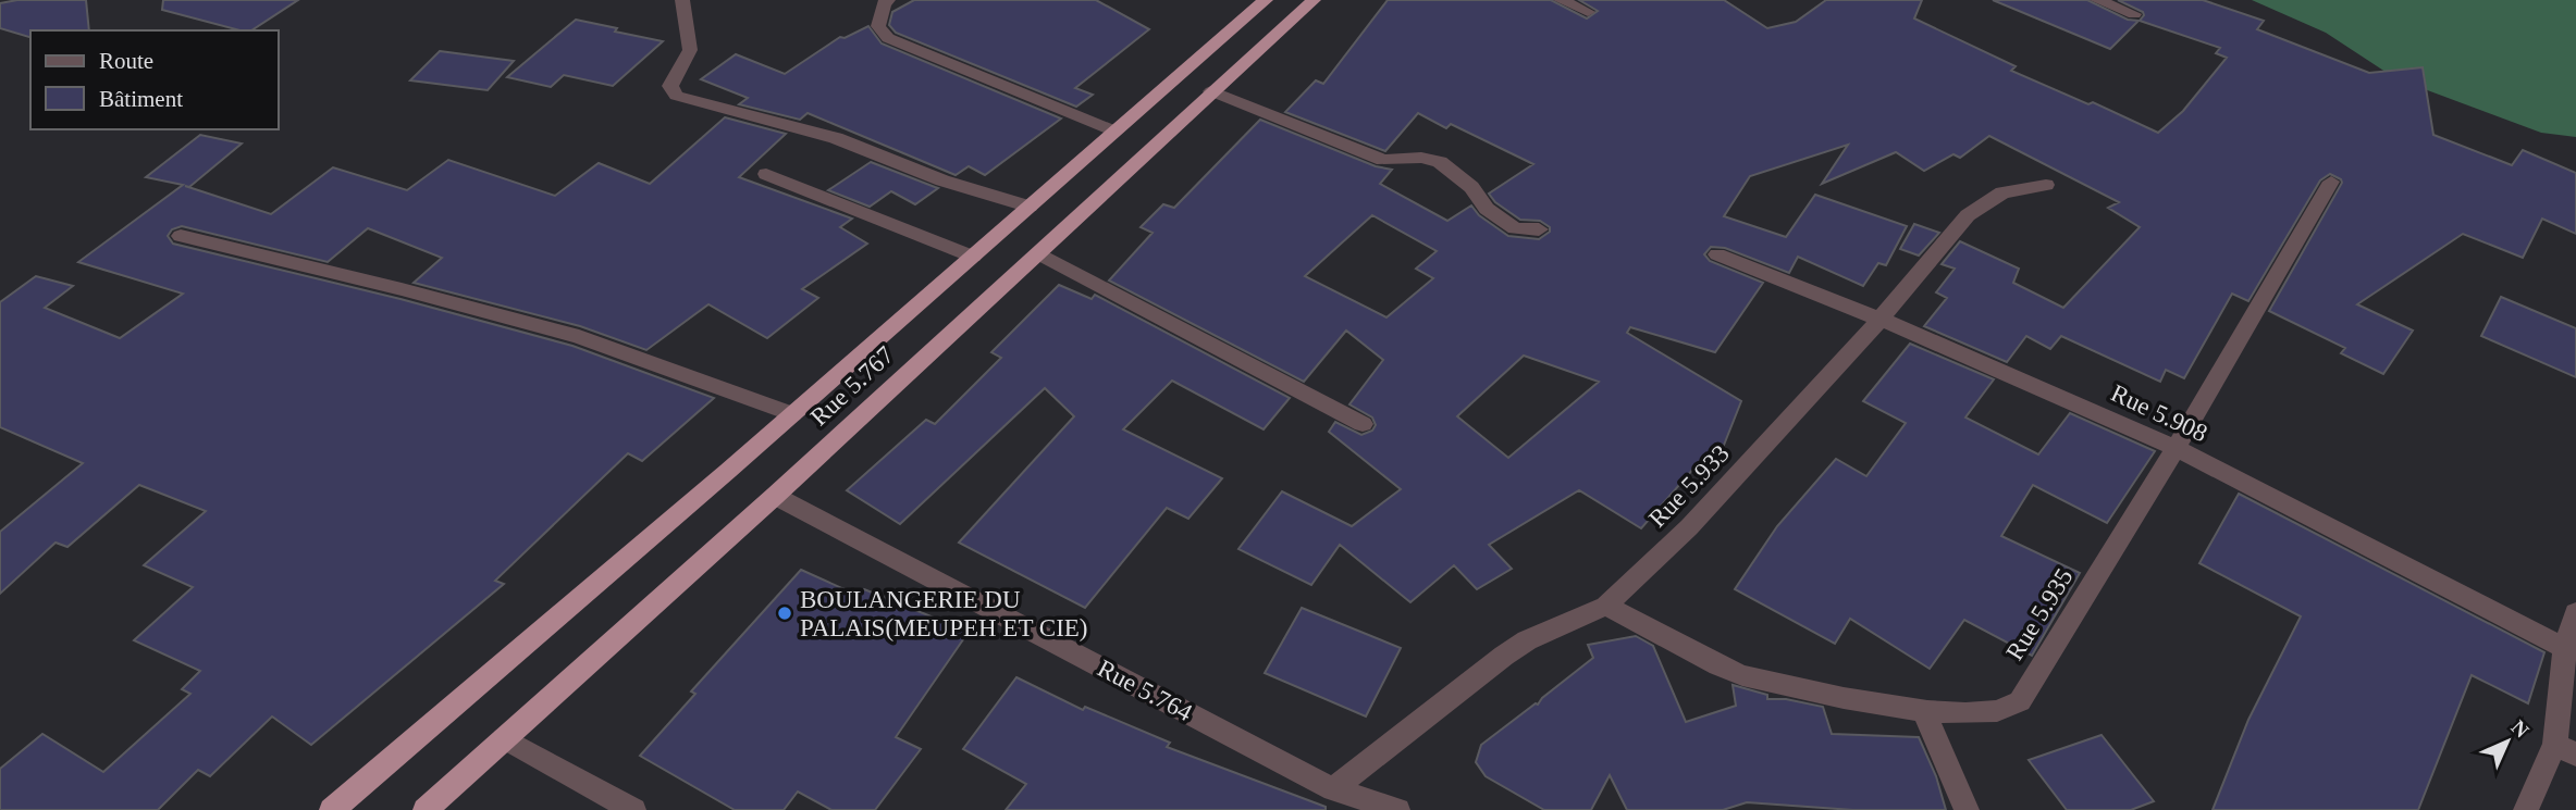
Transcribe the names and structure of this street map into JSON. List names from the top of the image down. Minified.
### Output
{"streets":{"highway":["Rue 5.767"],"street":["Rue 5.908","Rue 5.933","Rue 5.935","Rue 5.764"]},"crossings":[["Rue 5.767","Rue 5.764"],["Rue 5.908","Rue 5.933"],["Rue 5.908","Rue 5.935"],["Rue 5.933","Rue 5.935"],["Rue 5.933","Rue 5.764"]],"places":["BOULANGERIE DU PALAIS(MEUPEH ET CIE)"],"legend":["Route","Bâtiment"],"north":"top right"}
